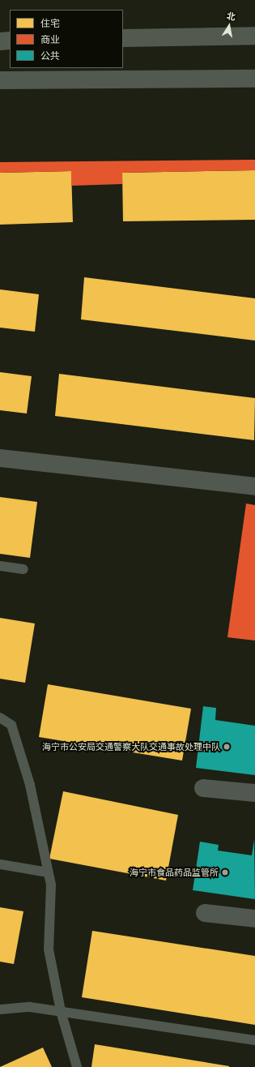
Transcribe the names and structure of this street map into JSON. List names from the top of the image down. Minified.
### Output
{"places":["海宁市公安局交通警察大队交通事故处理中队","海宁市食品药品监管所"],"legend":["住宅","商业","公共"],"north":"top"}
